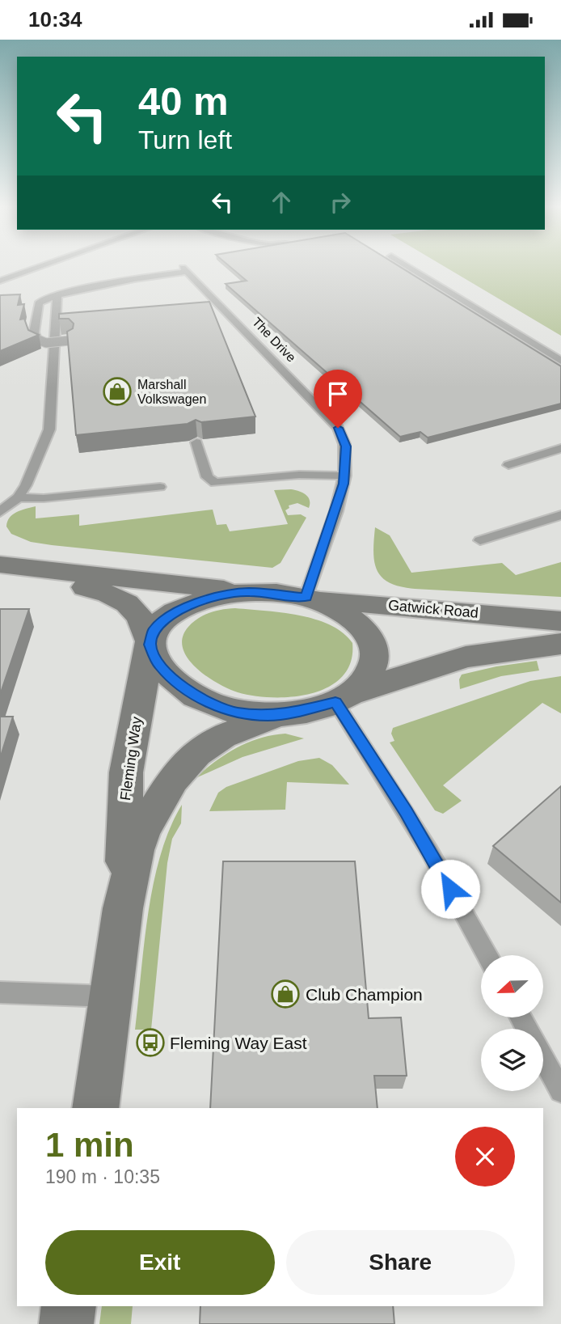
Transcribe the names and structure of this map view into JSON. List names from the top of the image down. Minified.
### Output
{"streets":{"street":["Gatwick Road","Fleming Way"],"lane":["The Drive"]},"crossings":[["The Drive","Gatwick Road"]],"places":{"shop":["Marshall Volkswagen","Club Champion"],"bus stop":["Fleming Way East"]},"north":"left","page":{"status":"10:34","turn":["40 m","Turn left"],"heading":["1 min","190 m · 10:35"],"buttons":["Exit","Share"]}}
